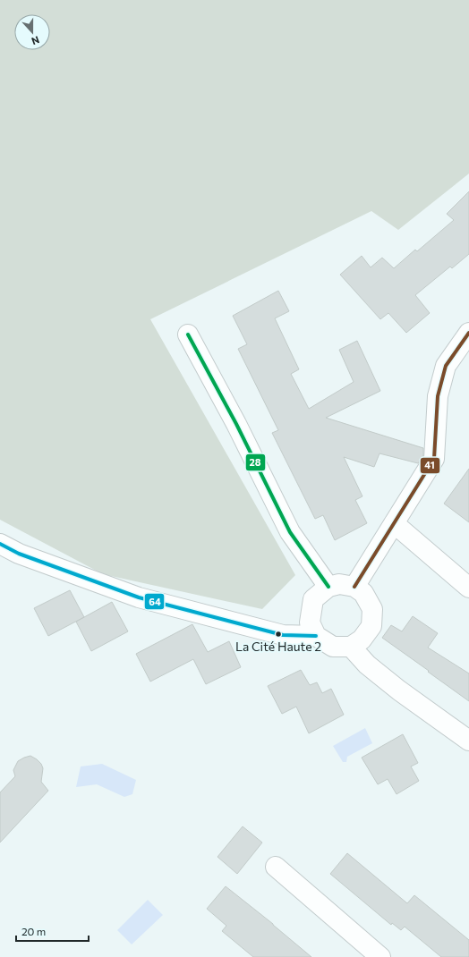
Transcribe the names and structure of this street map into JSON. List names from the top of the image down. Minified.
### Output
{"places":["La Cité Haute 2"],"lines":["transit line 41","transit line 28","transit line 64"],"scale_bar":"20 m","north":"bottom"}
